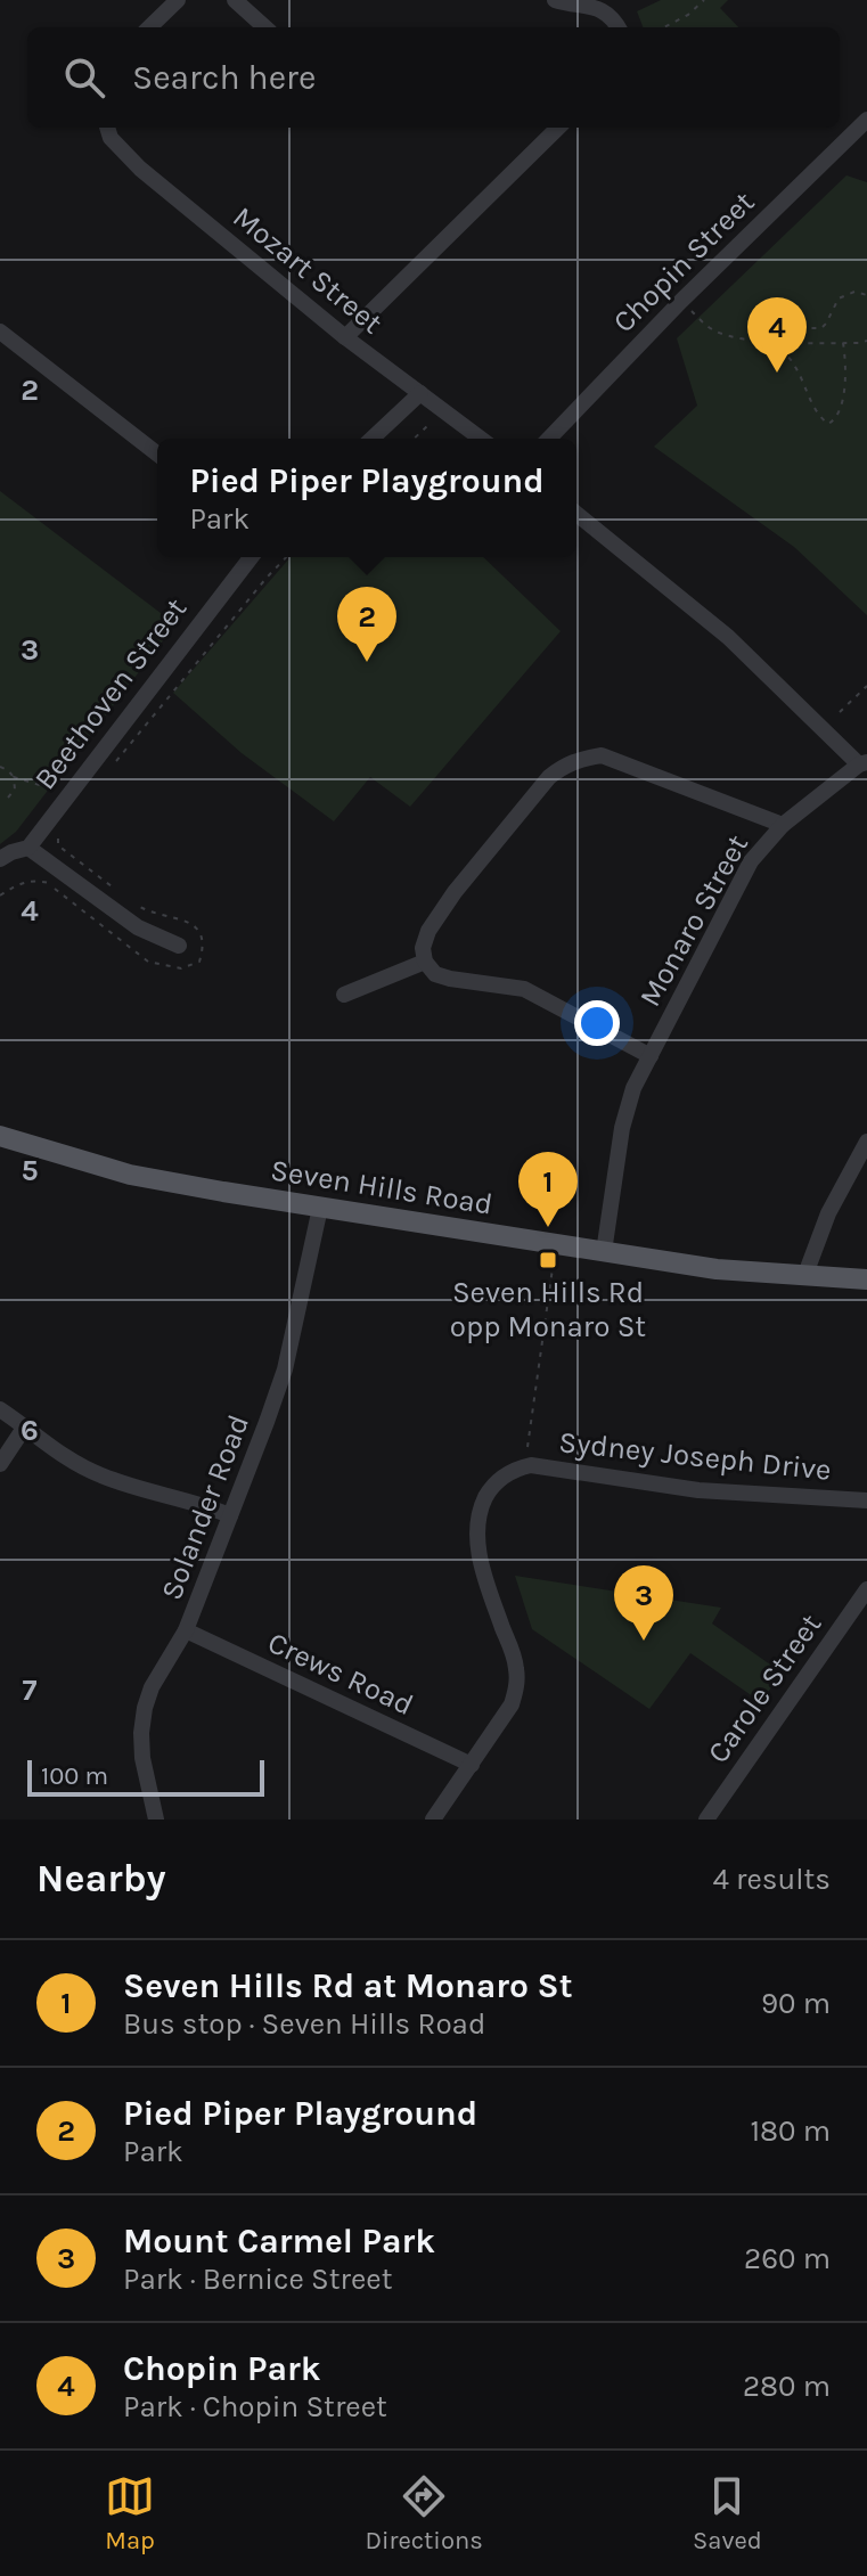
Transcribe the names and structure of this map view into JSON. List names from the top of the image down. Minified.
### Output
{"streets":{"main road":["Seven Hills Road"],"street":["Chopin Street","Mozart Street","Beethoven Street","Monaro Street","Sydney Joseph Drive","Solander Road","Crews Road","Carole Street"]},"crossings":[["Monaro Street","Seven Hills Road"],["Seven Hills Road","Solander Road"],["Solander Road","Crews Road"]],"places":{"transit":["Seven Hills Rd opp Monaro St"]},"scale_bar":"100 m","page":{"search":"Search here","pins":["4","2","1","3"],"popup":["Pied Piper Playground","Park"],"scale":"100 m","heading":["Nearby","4 results"],"list":[{"mark":"1","name":"Seven Hills Rd at Monaro St","note":"Bus stop · Seven Hills Road","value":"90 m"},{"mark":"2","name":"Pied Piper Playground","note":"Park","value":"180 m"},{"mark":"3","name":"Mount Carmel Park","note":"Park · Bernice Street","value":"260 m"},{"mark":"4","name":"Chopin Park","note":"Park · Chopin Street","value":"280 m"}],"nav":["Map","Directions","Saved"]},"grid":{"rows":["2","3","4","5","6","7"]}}
